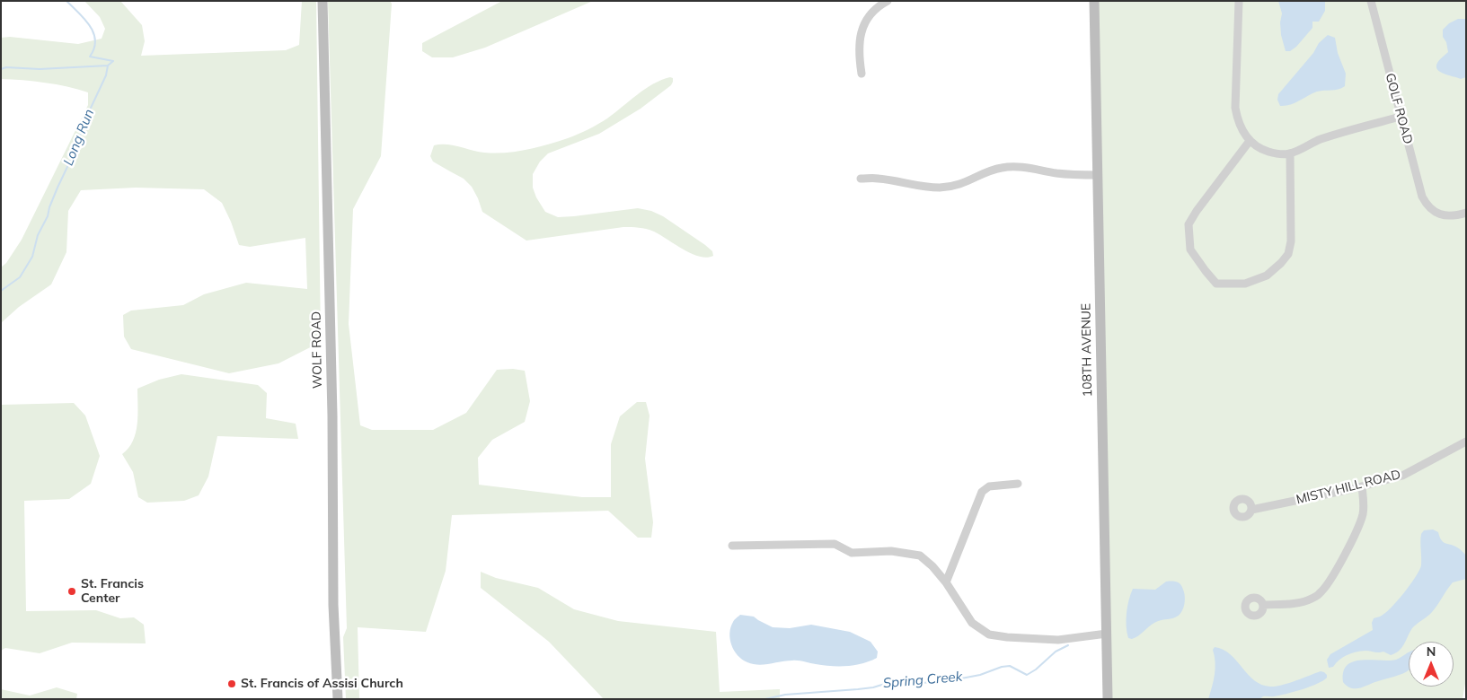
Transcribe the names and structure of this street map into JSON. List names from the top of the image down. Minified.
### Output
{"streets":{"street":["GOLF ROAD","WOLF ROAD","108TH AVENUE","MISTY HILL ROAD"]},"water":["Long Run","Spring Creek"],"places":["St. Francis Center","St. Francis of Assisi Church"],"north":"top"}
